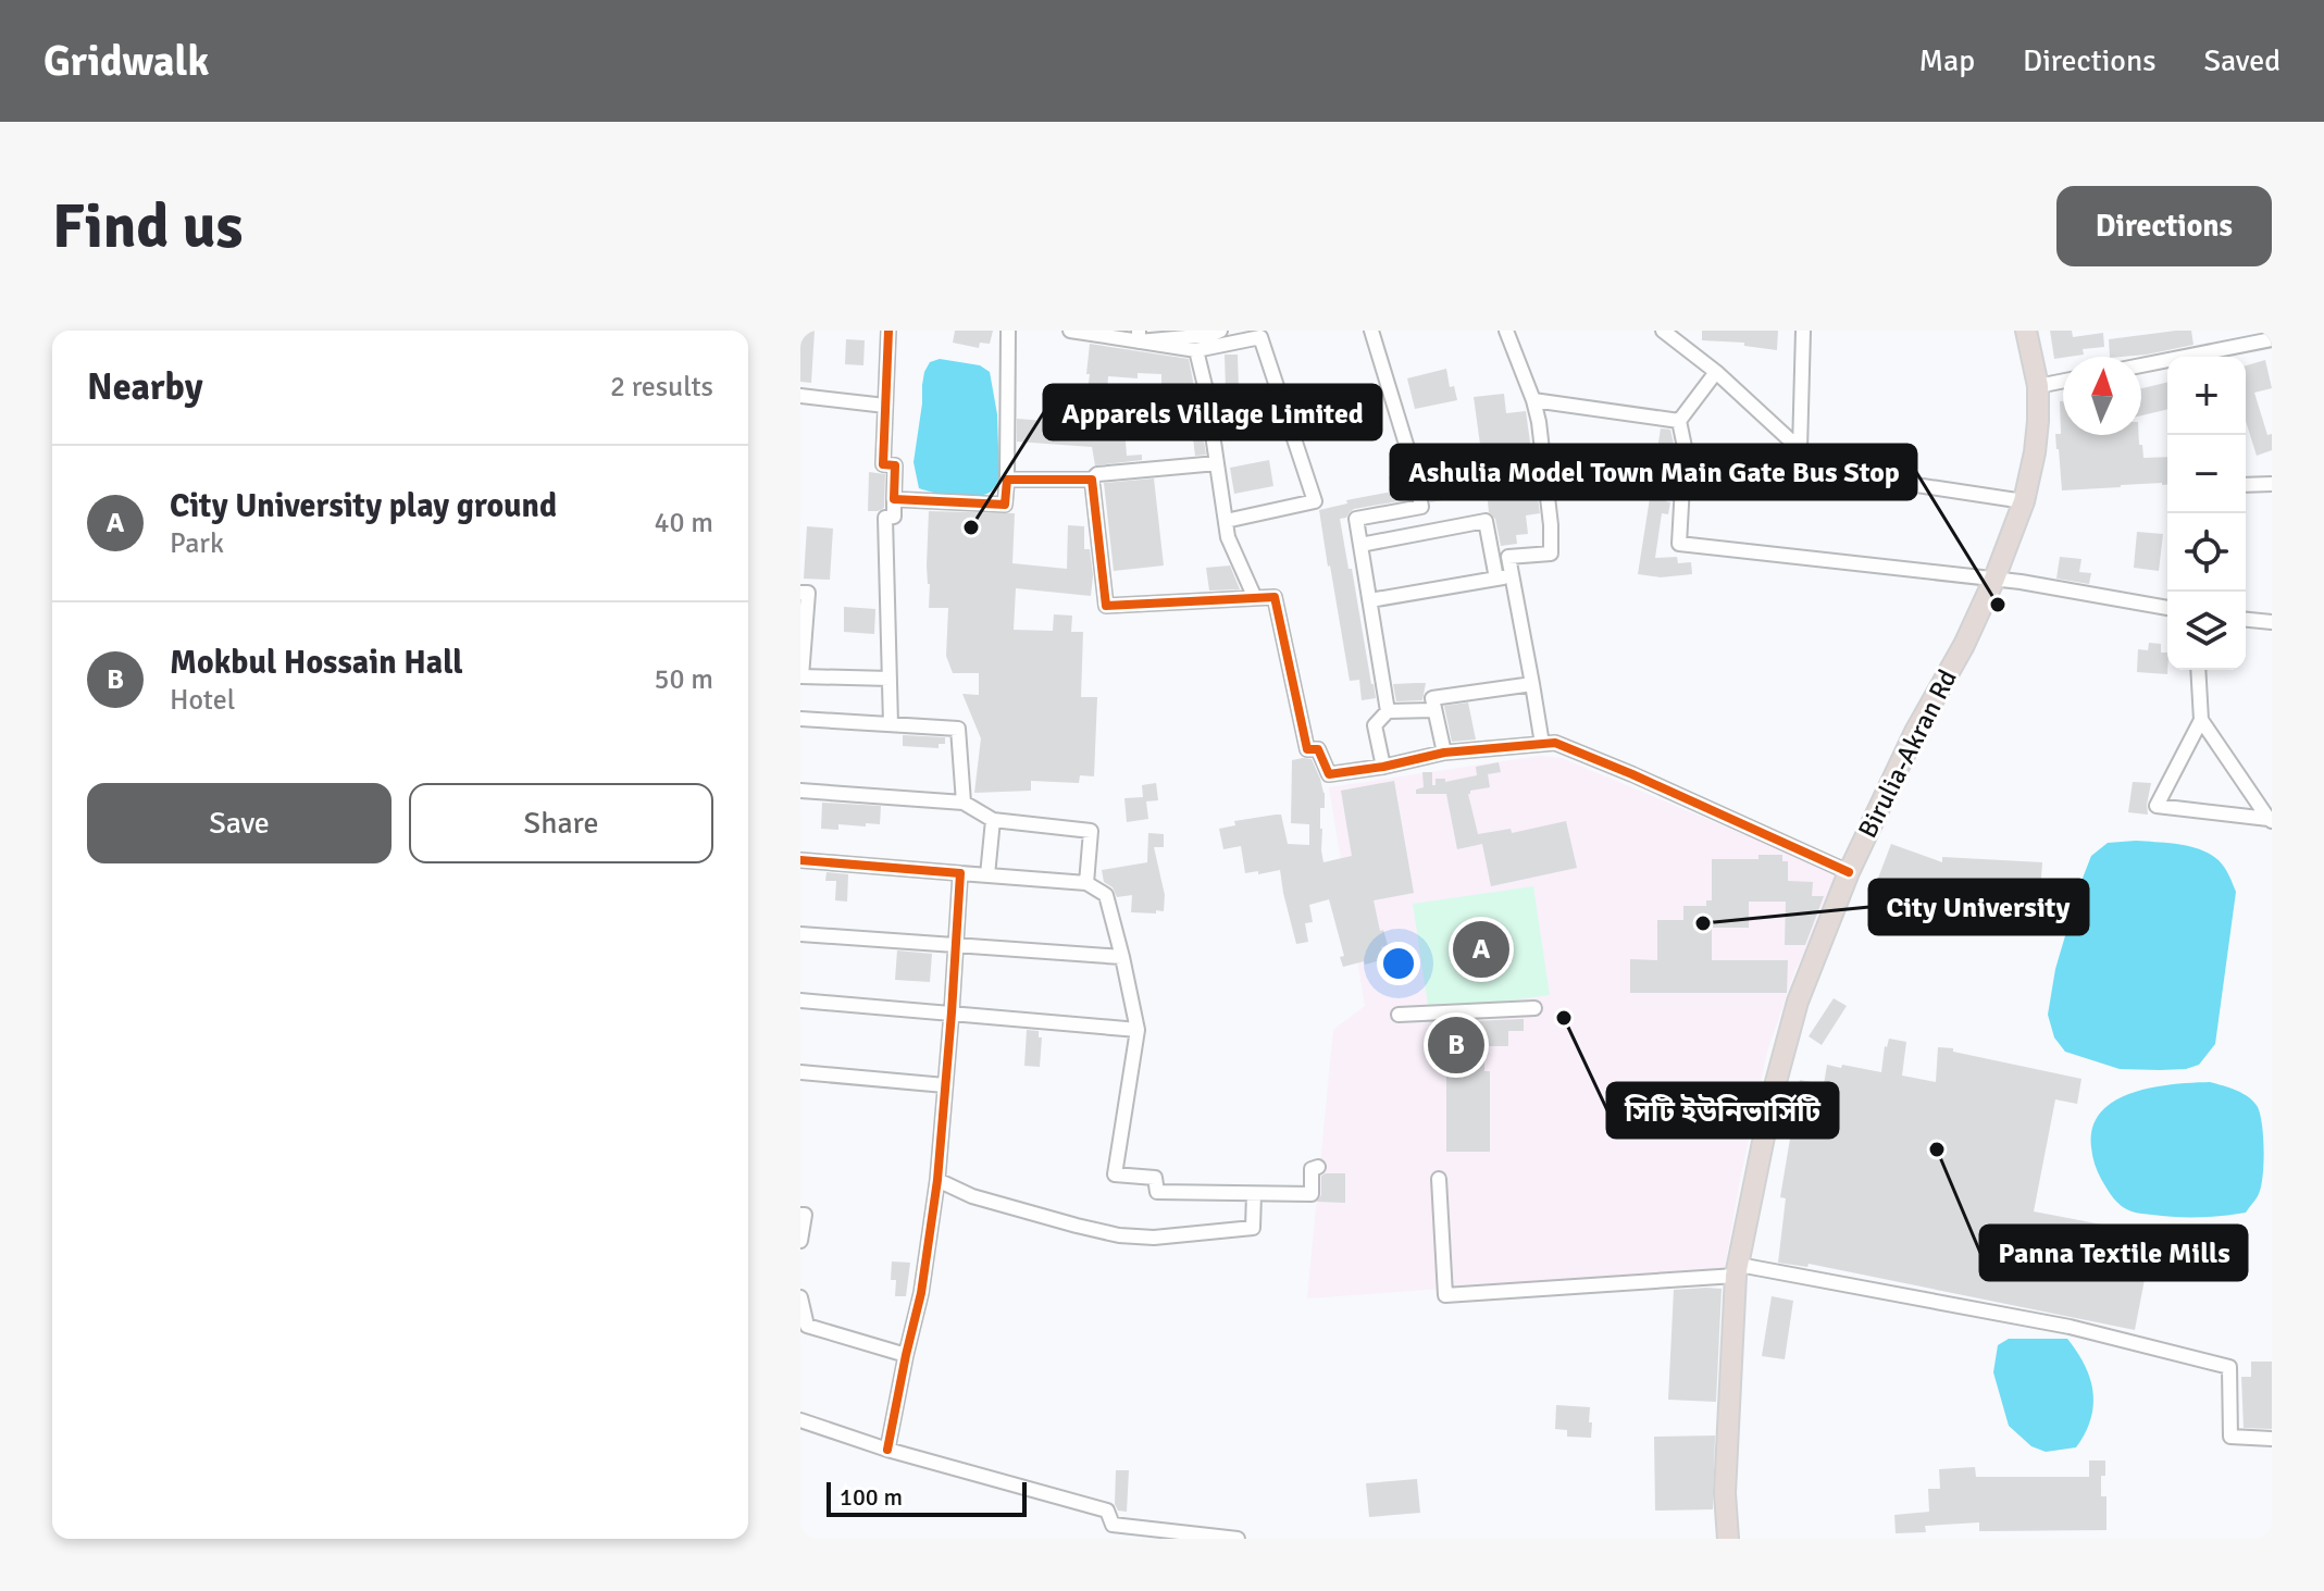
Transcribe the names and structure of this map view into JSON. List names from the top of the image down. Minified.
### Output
{"streets":{"highway":["Birulia-Akran Rd"]},"places":["Apparels Village Limited","Ashulia Model Town Main Gate Bus Stop","City University","সিটি ইউনিভার্সিটি","Panna Textile Mills"],"scale_bar":"100 m","north":"top","page":{"header":"Gridwalk","nav":["Map","Directions","Saved"],"buttons":["Directions",["Save","Share"]],"title":"Find us","heading":["Nearby","2 results"],"map_buttons":["+","−"],"list":[{"mark":"A","name":"City University play ground","note":"Park","value":"40 m"},{"mark":"B","name":"Mokbul Hossain Hall","note":"Hotel","value":"50 m"}],"pins":["A","B"],"scale":"100 m"}}
